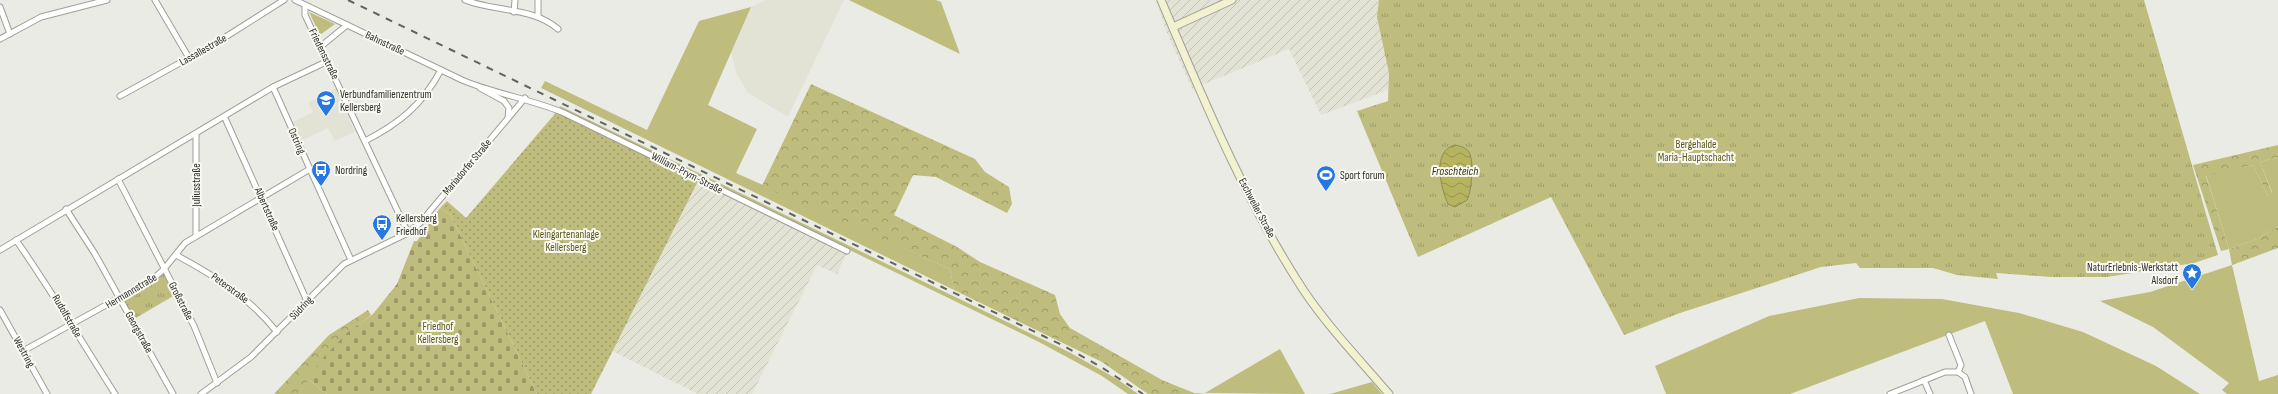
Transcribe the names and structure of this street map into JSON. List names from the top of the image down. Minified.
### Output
{"streets":{"street":["Bahnstraße","Lassallestraße","Friedensstraße","Ostring","Mariadorfer Straße","William-Prym-Straße","Juliusstraße","Eschweiler Straße","Albertstraße","Peterstraße","Hermannstraße","Großstraße","Südring","Rudolfstraße","Georgstraße","Westring"]},"crossings":[["Bahnstraße","Friedensstraße"],["Bahnstraße","Mariadorfer Straße"],["Bahnstraße","William-Prym-Straße"],["Friedensstraße","Mariadorfer Straße"],["Friedensstraße","Südring"],["Ostring","Hermannstraße"],["Ostring","Südring"],["Mariadorfer Straße","William-Prym-Straße"],["Mariadorfer Straße","Südring"],["Juliusstraße","Hermannstraße"],["Albertstraße","Hermannstraße"],["Albertstraße","Südring"],["Peterstraße","Hermannstraße"],["Peterstraße","Südring"],["Hermannstraße","Großstraße"],["Hermannstraße","Rudolfstraße"],["Hermannstraße","Georgstraße"],["Hermannstraße","Westring"],["Großstraße","Südring"]],"water":["Froschteich"],"parks":["Bergehalde Maria-Hauptschacht","Kleingartenanlage Kellersberg","Friedhof Kellersberg"],"places":{"school or university":["Verbundfamilienzentrum Kellersberg"],"bus stop":["Nordring","Kellersberg Friedhof"],"sports":["Sport forum"],"place":["NaturErlebnis-Werkstatt Alsdorf"]}}
